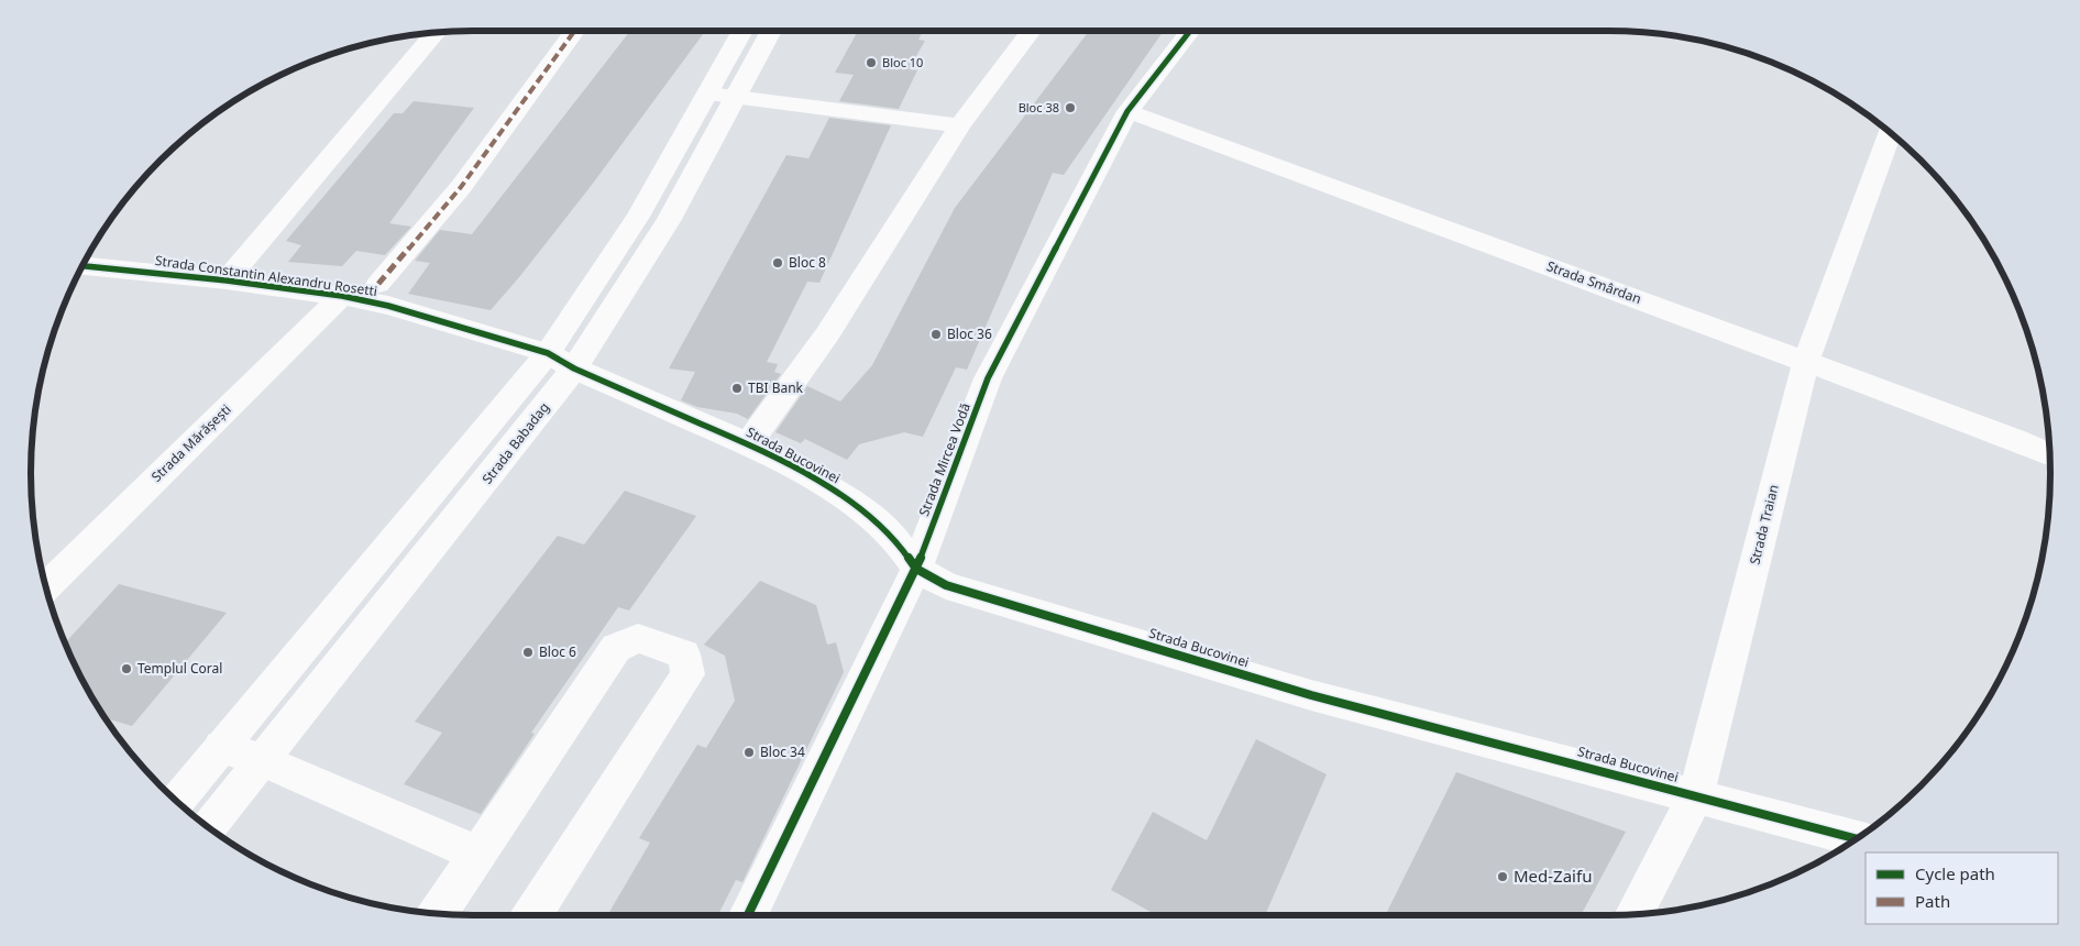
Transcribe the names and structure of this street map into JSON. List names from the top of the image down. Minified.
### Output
{"streets":{"street":["Strada Constantin Alexandru Rosetti","Strada Smârdan","Strada Mărășești","Strada Babadag","Strada Bucovinei","Strada Mircea Vodă","Strada Traian"]},"crossings":[["Strada Constantin Alexandru Rosetti","Strada Mărășești"],["Strada Constantin Alexandru Rosetti","Strada Babadag"],["Strada Constantin Alexandru Rosetti","Strada Bucovinei"],["Strada Smârdan","Strada Mircea Vodă"],["Strada Smârdan","Strada Traian"],["Strada Babadag","Strada Bucovinei"],["Strada Bucovinei","Strada Mircea Vodă"],["Strada Bucovinei","Strada Traian"]],"places":["Bloc 10","Bloc 38","Bloc 8","Bloc 36","TBI Bank","Bloc 6","Templul Coral","Bloc 34","Med-Zaifu"],"legend":["Cycle path","Path"]}
